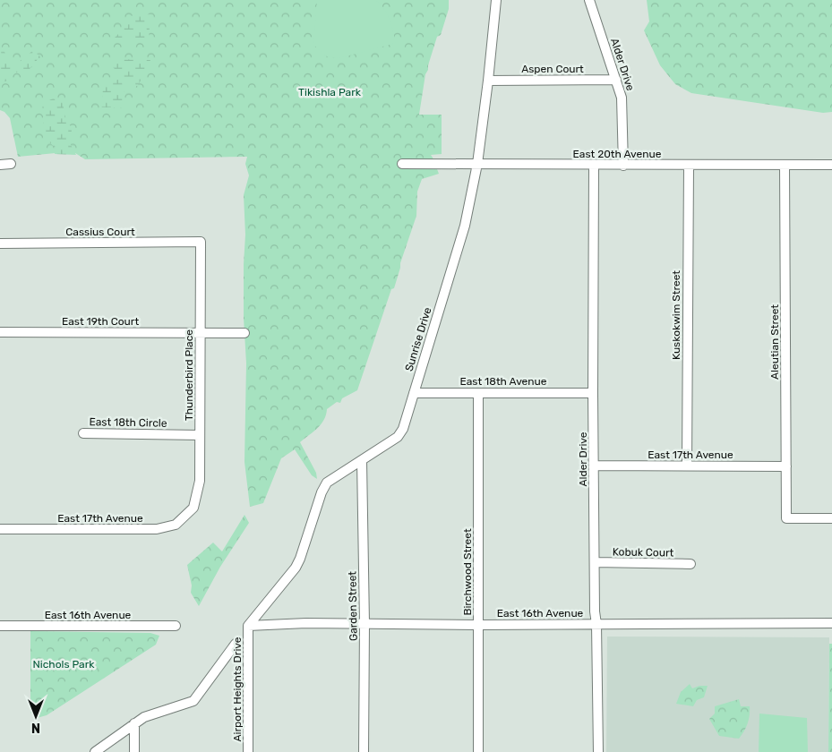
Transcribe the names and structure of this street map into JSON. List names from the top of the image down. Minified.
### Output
{"streets":{"street":["Alder Drive","Aspen Court","East 20th Avenue","Cassius Court","Kuskokwim Street","East 19th Court","Sunrise Drive","Aleutian Street","Thunderbird Place","East 18th Avenue","East 18th Circle","East 17th Avenue","Kobuk Court","Birchwood Street","Garden Street","East 16th Avenue","Airport Heights Drive"]},"crossings":[["Alder Drive","Aspen Court"],["Alder Drive","East 20th Avenue"],["Alder Drive","East 18th Avenue"],["Alder Drive","East 17th Avenue"],["Alder Drive","Kobuk Court"],["Alder Drive","East 16th Avenue"],["Aspen Court","Sunrise Drive"],["East 20th Avenue","Kuskokwim Street"],["East 20th Avenue","Sunrise Drive"],["East 20th Avenue","Aleutian Street"],["Cassius Court","Thunderbird Place"],["Kuskokwim Street","East 17th Avenue"],["East 19th Court","Thunderbird Place"],["Sunrise Drive","East 18th Avenue"],["Sunrise Drive","Garden Street"],["Sunrise Drive","East 16th Avenue"],["Sunrise Drive","Airport Heights Drive"],["Aleutian Street","East 17th Avenue"],["Thunderbird Place","East 18th Circle"],["Thunderbird Place","East 17th Avenue"],["East 18th Avenue","Birchwood Street"],["Birchwood Street","East 16th Avenue"],["Garden Street","East 16th Avenue"],["East 16th Avenue","Airport Heights Drive"]],"parks":["Tikishla Park","Nichols Park"],"north":"bottom"}
